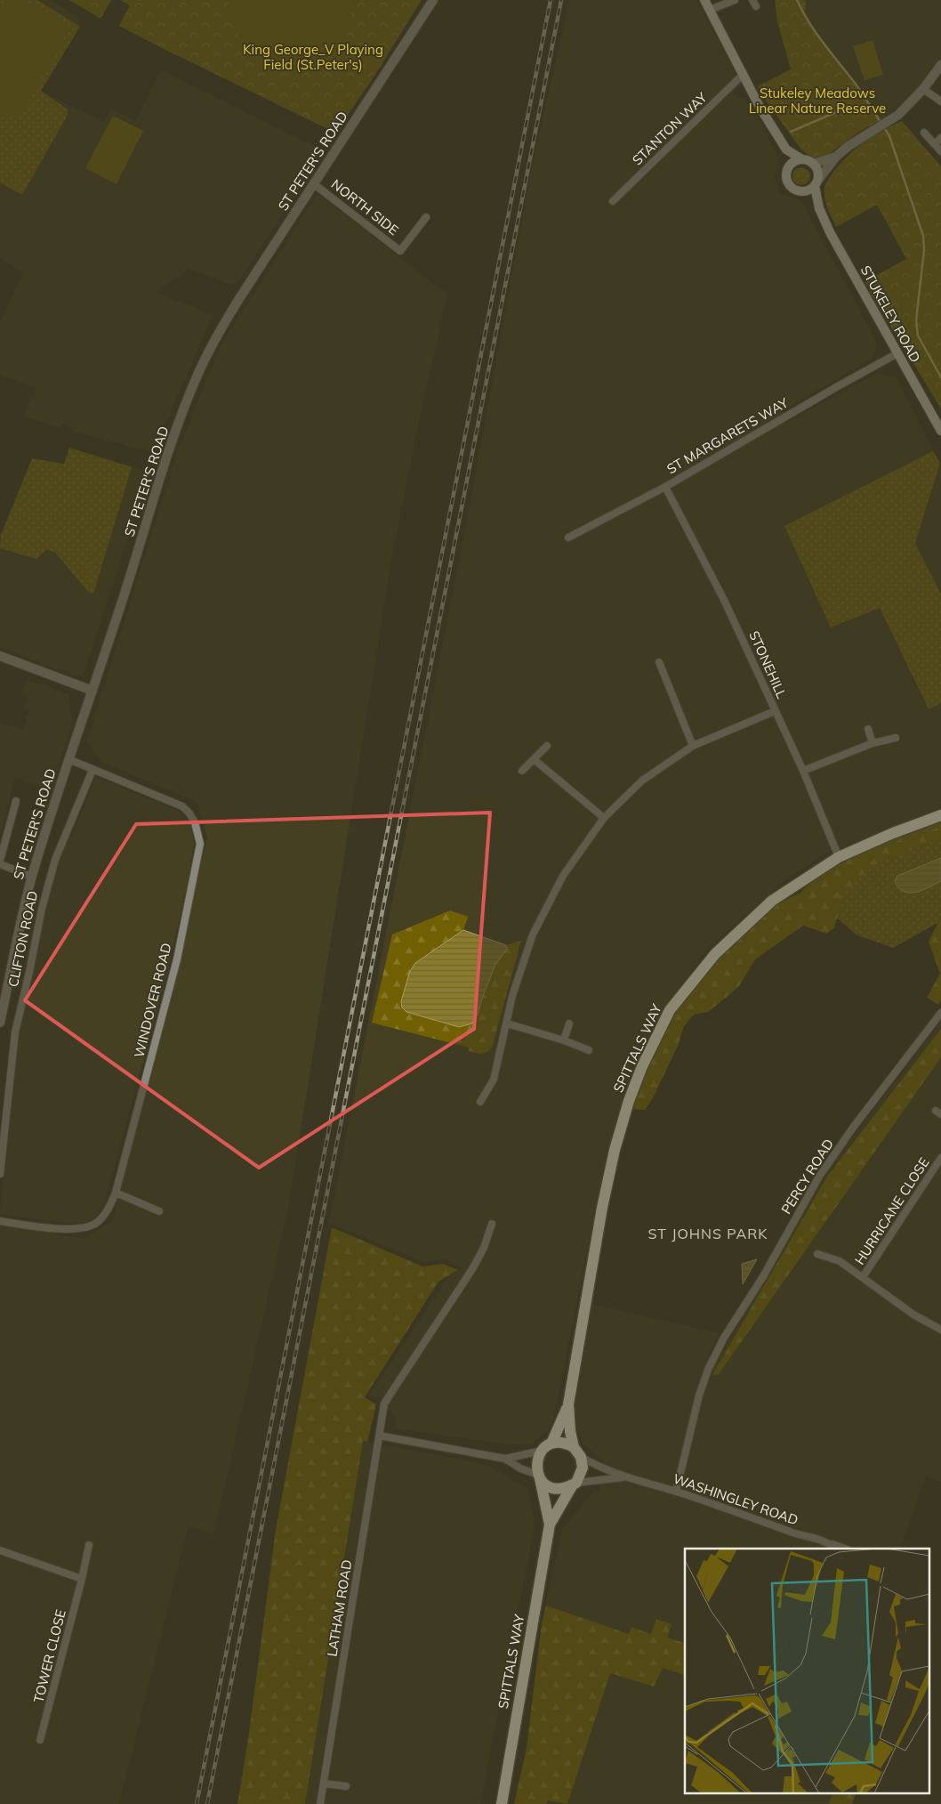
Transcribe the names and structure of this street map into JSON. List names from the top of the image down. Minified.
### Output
{"streets":{"highway":["SPITTALS WAY"],"main road":["STUKELEY ROAD"],"street":["STANTON WAY","ST PETER'S ROAD","NORTH SIDE","ST MARGARETS WAY","STONEHILL","CLIFTON ROAD","WINDOVER ROAD","PERCY ROAD","HURRICANE CLOSE","WASHINGLEY ROAD","LATHAM ROAD","TOWER CLOSE"]},"crossings":[["ST PETER'S ROAD","NORTH SIDE"],["ST PETER'S ROAD","WINDOVER ROAD"],["STUKELEY ROAD","ST MARGARETS WAY"],["ST MARGARETS WAY","STONEHILL"],["STONEHILL","SPITTALS WAY"],["CLIFTON ROAD","WINDOVER ROAD"],["SPITTALS WAY","WASHINGLEY ROAD"],["PERCY ROAD","WASHINGLEY ROAD"]],"districts":["ST JOHNS PARK"],"parks":["King George_V Playing Field (St.Peter's)","Stukeley Meadows Linear Nature Reserve"]}
